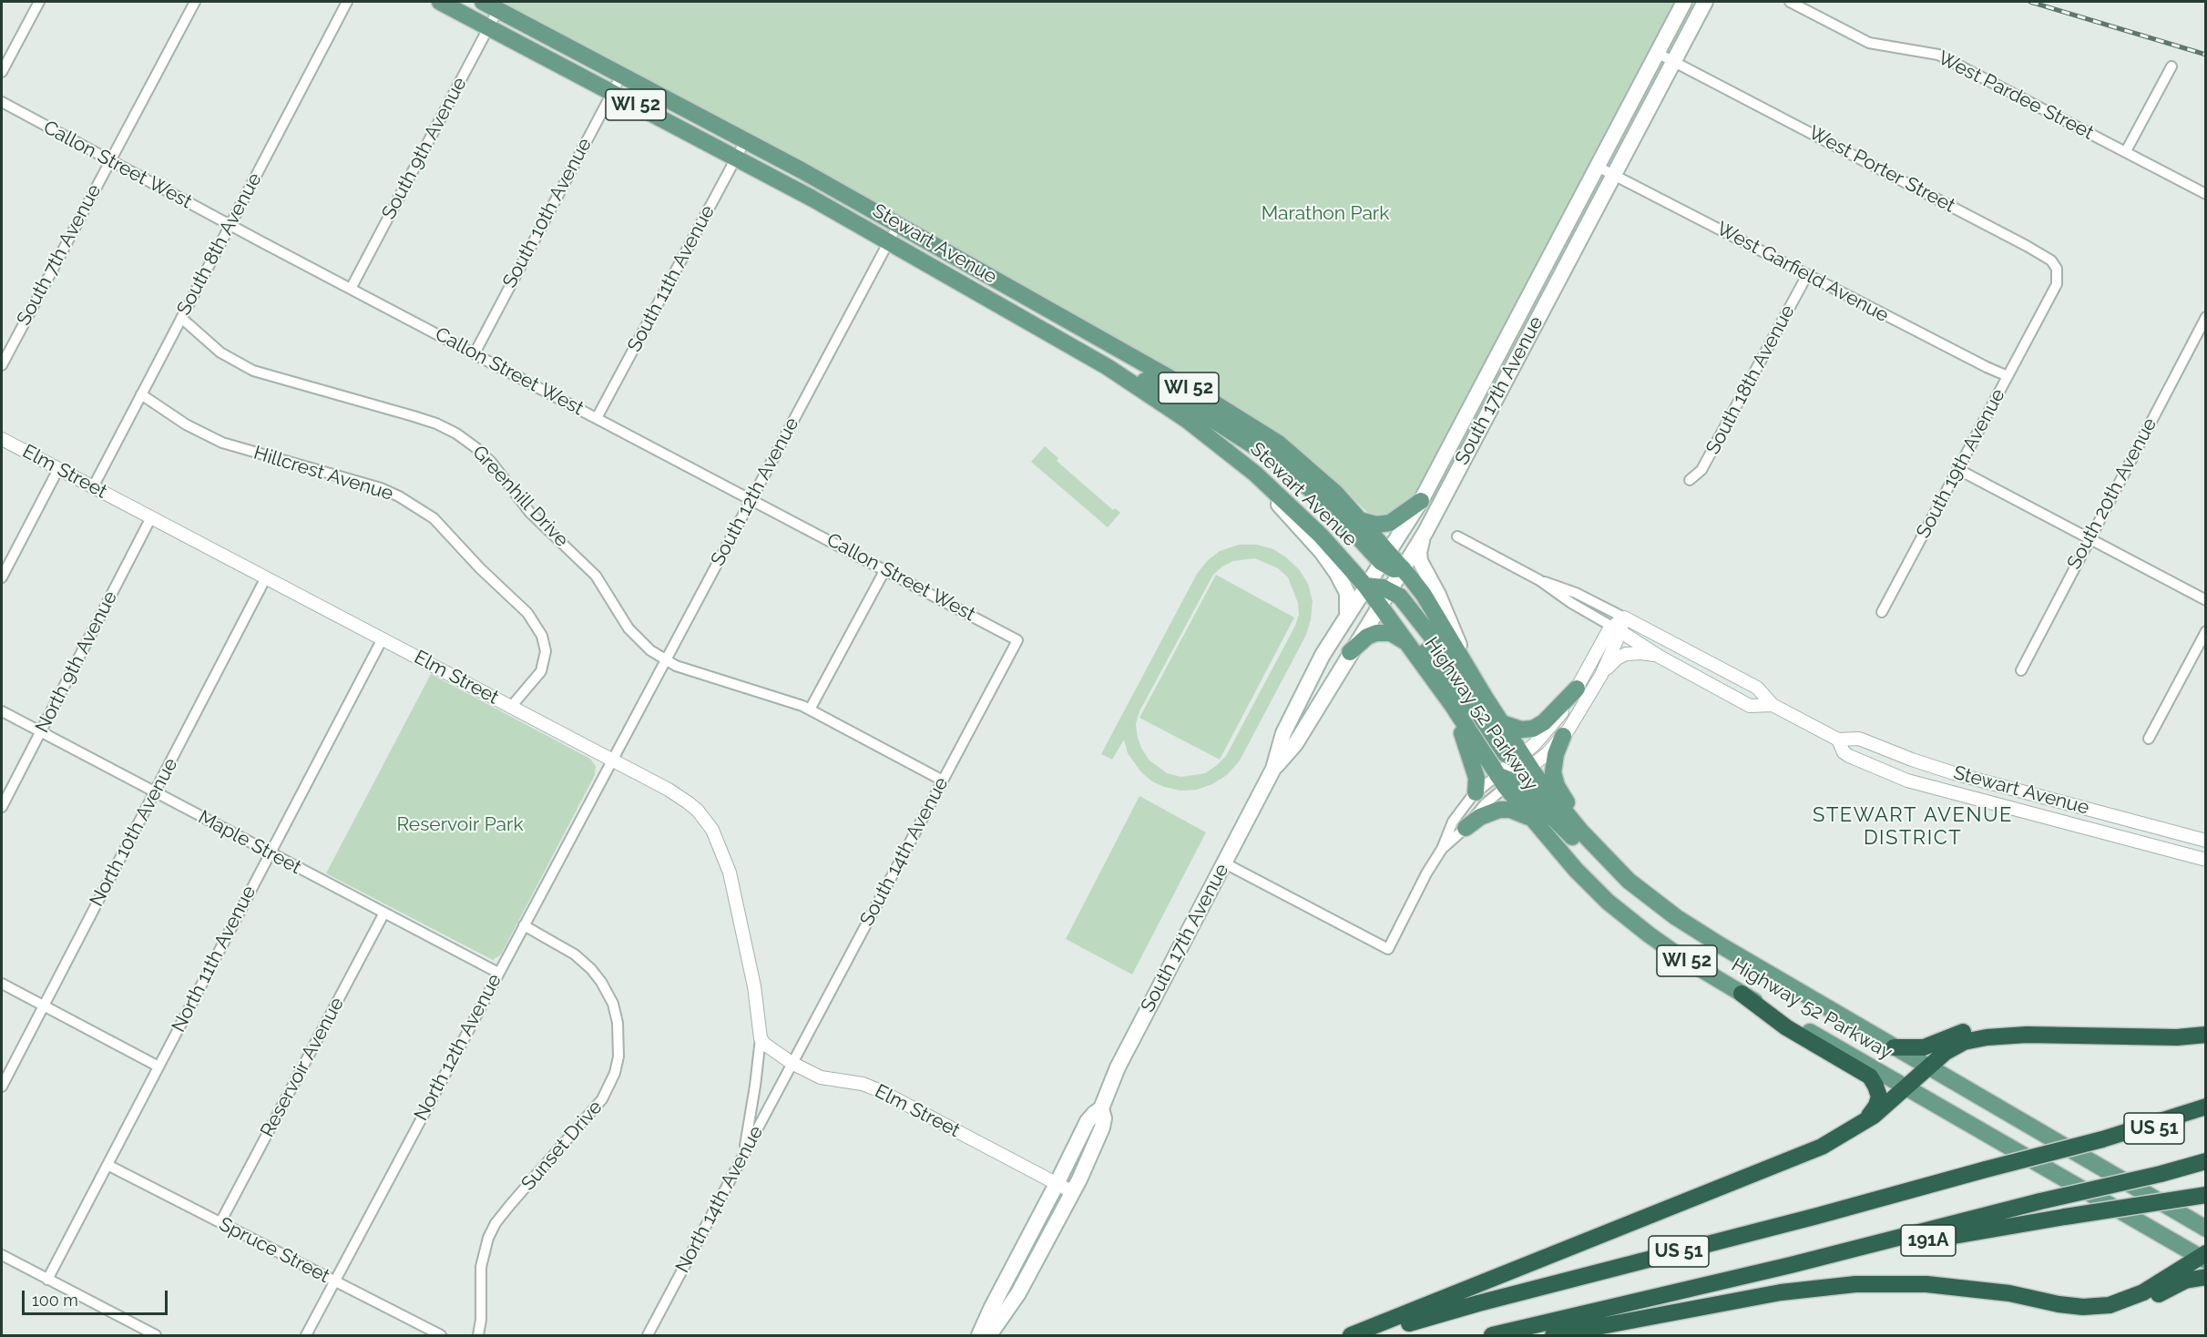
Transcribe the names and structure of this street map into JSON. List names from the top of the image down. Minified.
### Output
{"streets":{"highway":["US 51","191A"],"main road":["WI 52","Stewart Avenue","South 17th Avenue","Highway 52 Parkway"],"street":["West Pardee Street","South 9th Avenue","Callon Street West","West Porter Street","South 10th Avenue","South 8th Avenue","South 7th Avenue","West Garfield Avenue","South 11th Avenue","South 18th Avenue","South 19th Avenue","Elm Street","Hillcrest Avenue","South 12th Avenue","South 20th Avenue","Greenhill Drive","North 9th Avenue","North 10th Avenue","Maple Street","South 14th Avenue","North 11th Avenue","North 12th Avenue","Reservoir Avenue","Sunset Drive","North 14th Avenue","Spruce Street"]},"crossings":[["South 9th Avenue","Callon Street West"],["South 9th Avenue","Stewart Avenue"],["Callon Street West","South 10th Avenue"],["Callon Street West","South 8th Avenue"],["Callon Street West","South 7th Avenue"],["Callon Street West","South 11th Avenue"],["Callon Street West","South 12th Avenue"],["Callon Street West","South 14th Avenue"],["West Porter Street","South 17th Avenue"],["West Porter Street","South 19th Avenue"],["South 10th Avenue","Stewart Avenue"],["South 8th Avenue","Elm Street"],["South 8th Avenue","Hillcrest Avenue"],["South 8th Avenue","Greenhill Drive"],["Stewart Avenue","South 11th Avenue"],["Stewart Avenue","South 17th Avenue"],["Stewart Avenue","South 12th Avenue"],["Stewart Avenue","Highway 52 Parkway"],["West Garfield Avenue","South 18th Avenue"],["West Garfield Avenue","South 17th Avenue"],["West Garfield Avenue","South 19th Avenue"],["South 17th Avenue","Elm Street"],["South 17th Avenue","Highway 52 Parkway"],["Elm Street","Hillcrest Avenue"],["Elm Street","South 12th Avenue"],["Elm Street","North 9th Avenue"],["Elm Street","North 10th Avenue"],["Elm Street","South 14th Avenue"],["Elm Street","North 11th Avenue"],["Elm Street","North 12th Avenue"],["Elm Street","North 14th Avenue"],["South 12th Avenue","Greenhill Drive"],["South 12th Avenue","North 12th Avenue"],["Greenhill Drive","South 14th Avenue"],["North 9th Avenue","Maple Street"],["North 10th Avenue","Maple Street"],["Maple Street","North 11th Avenue"],["Maple Street","North 12th Avenue"],["Maple Street","Reservoir Avenue"],["South 14th Avenue","North 14th Avenue"],["North 11th Avenue","Spruce Street"],["North 12th Avenue","Sunset Drive"],["North 12th Avenue","Spruce Street"],["Reservoir Avenue","Spruce Street"],["US 51","191A"]],"districts":["STEWART AVENUE DISTRICT"],"parks":["Marathon Park","Reservoir Park"],"scale_bar":"100 m"}
